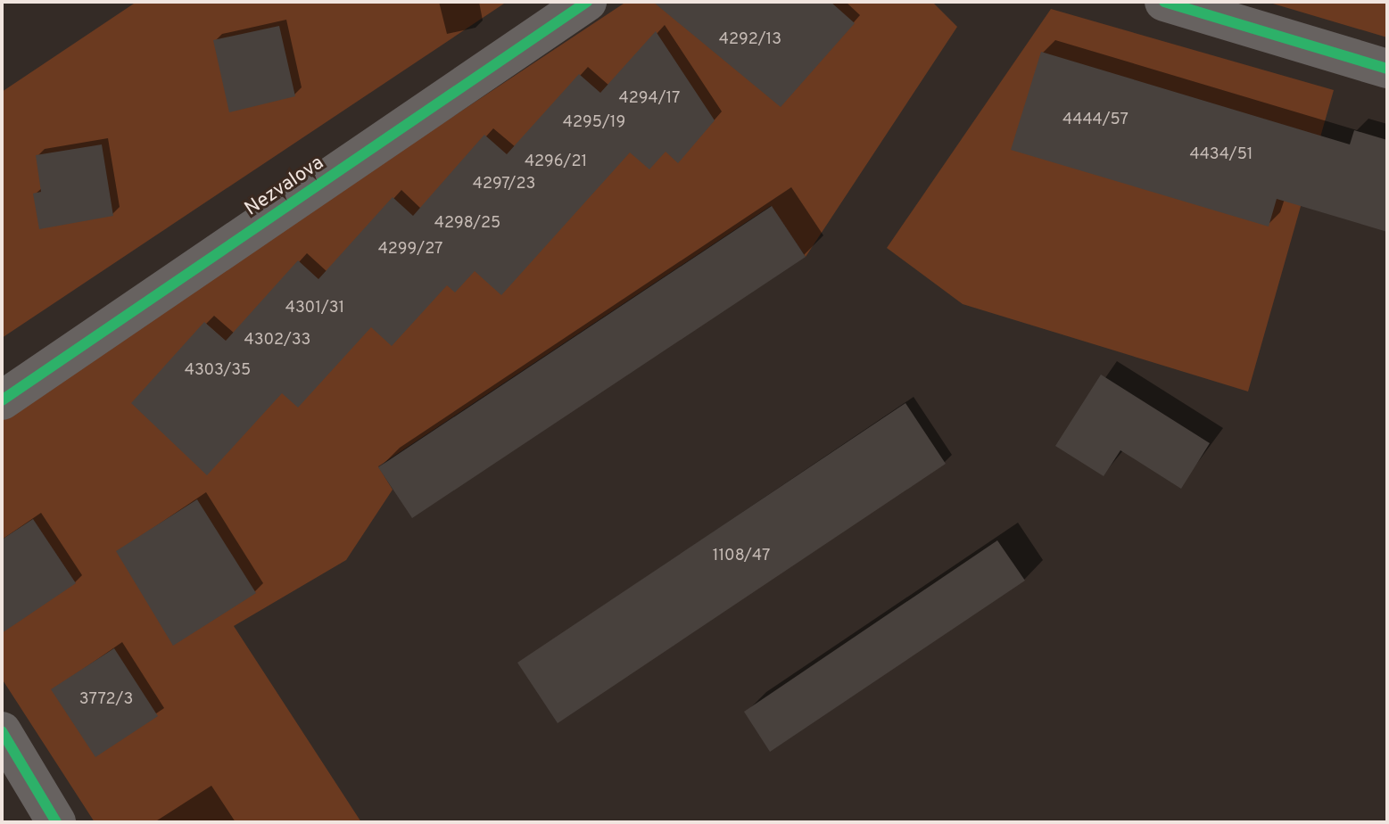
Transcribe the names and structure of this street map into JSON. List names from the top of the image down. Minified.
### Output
{"streets":{"street":["Nezvalova"]},"house_numbers":["4292/13","4294/17","4444/57","4295/19","4434/51","4296/21","4297/23","4298/25","4299/27","4301/31","4302/33","4303/35","1108/47","3772/3"]}
